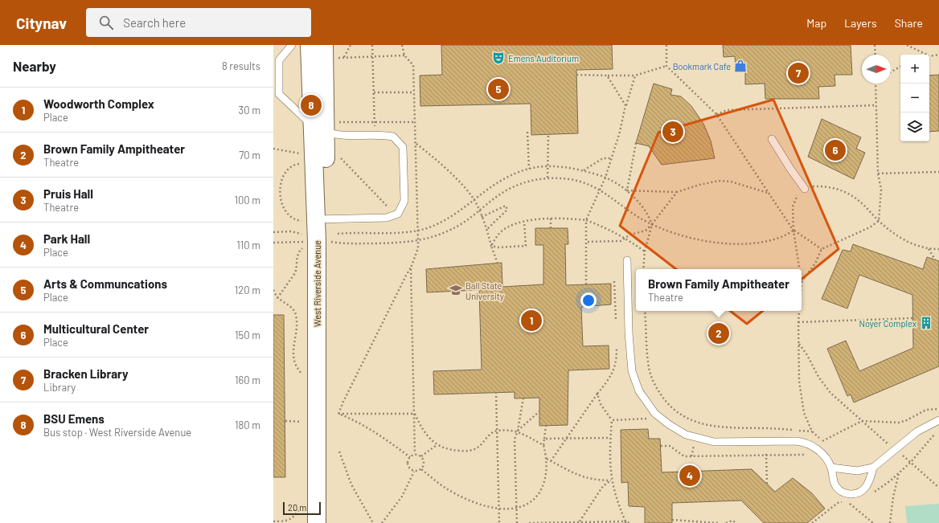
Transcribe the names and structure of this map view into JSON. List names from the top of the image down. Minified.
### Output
{"streets":{"street":["West Riverside Avenue"]},"places":{"theatre":["Emens Auditorium"],"shop":["Bookmark Cafe"],"school or university":["Ball State University"],"building":["Noyer Complex"]},"scale_bar":"20 m","north":"right","page":{"header":"Citynav","search":"Search here","nav":["Map","Layers","Share"],"heading":["Nearby","8 results"],"map_buttons":["+","−"],"pins":["7","5","8","3","6","1","2","4"],"list":[{"mark":"1","name":"Woodworth Complex","note":"Place","value":"30 m"},{"mark":"2","name":"Brown Family Ampitheater","note":"Theatre","value":"70 m"},{"mark":"3","name":"Pruis Hall","note":"Theatre","value":"100 m"},{"mark":"4","name":"Park Hall","note":"Place","value":"110 m"},{"mark":"5","name":"Arts & Communcations","note":"Place","value":"120 m"},{"mark":"6","name":"Multicultural Center","note":"Place","value":"150 m"},{"mark":"7","name":"Bracken Library","note":"Library","value":"160 m"},{"mark":"8","name":"BSU Emens","note":"Bus stop · West Riverside Avenue","value":"180 m"}],"popup":["Brown Family Ampitheater","Theatre"],"scale":"20 m"}}
